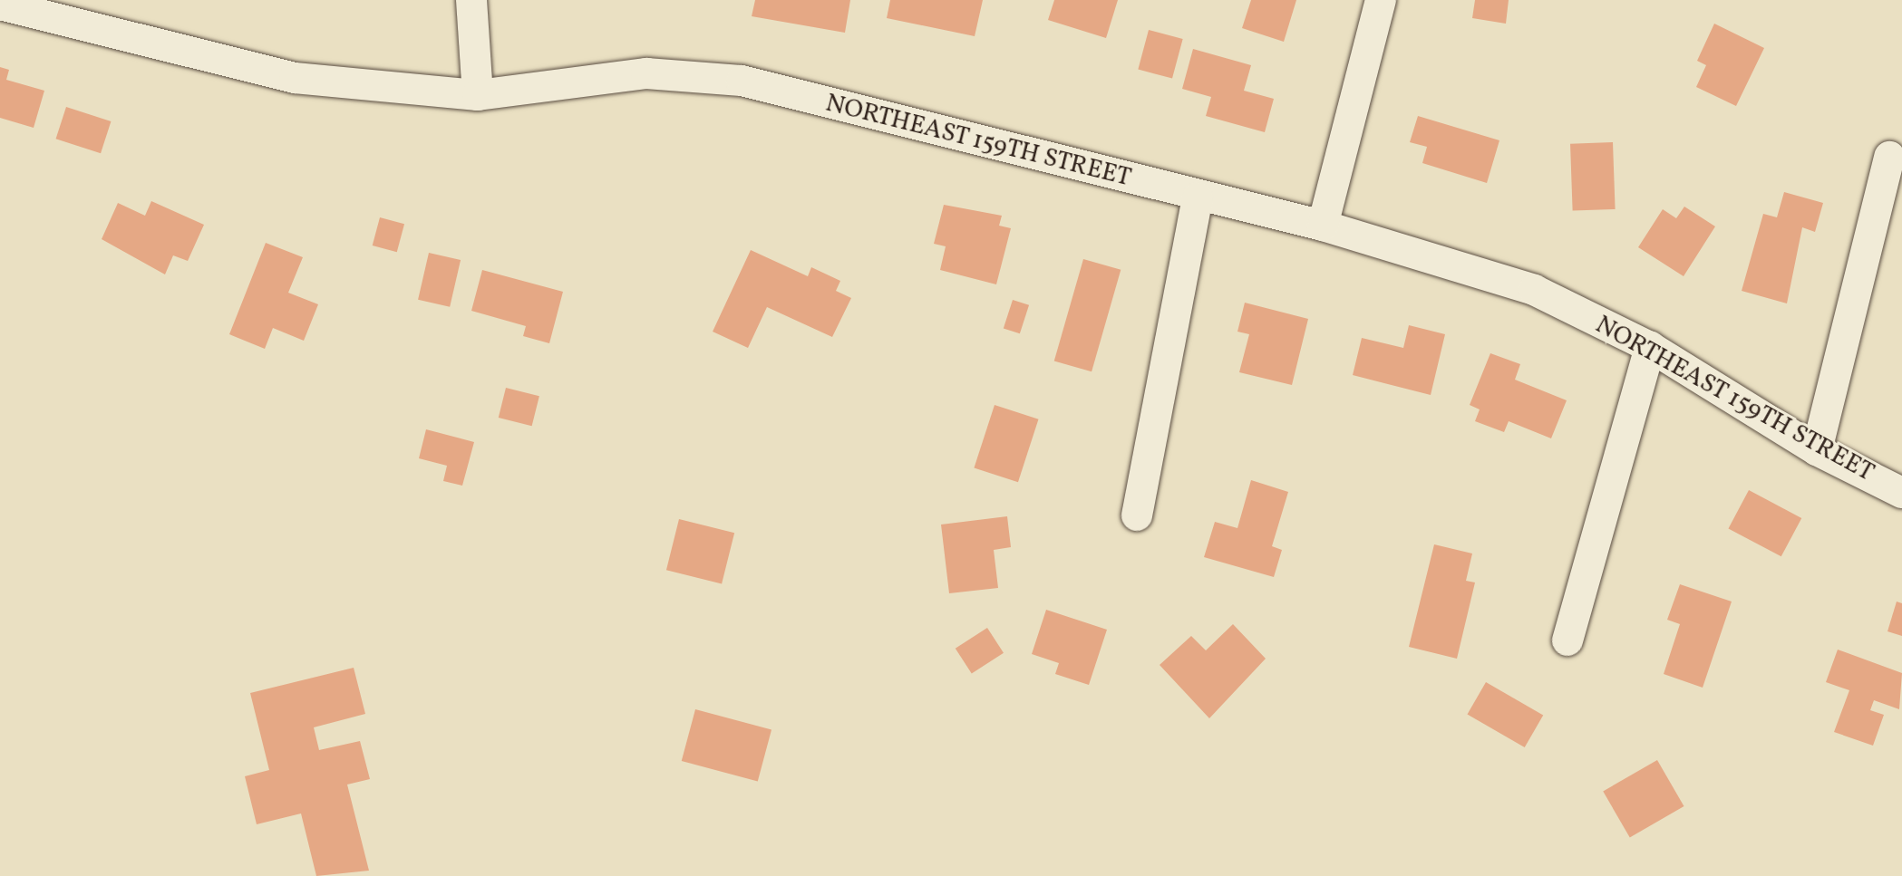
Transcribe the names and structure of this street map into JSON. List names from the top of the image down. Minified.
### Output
{"streets":{"street":["NORTHEAST 159TH STREET"]}}
